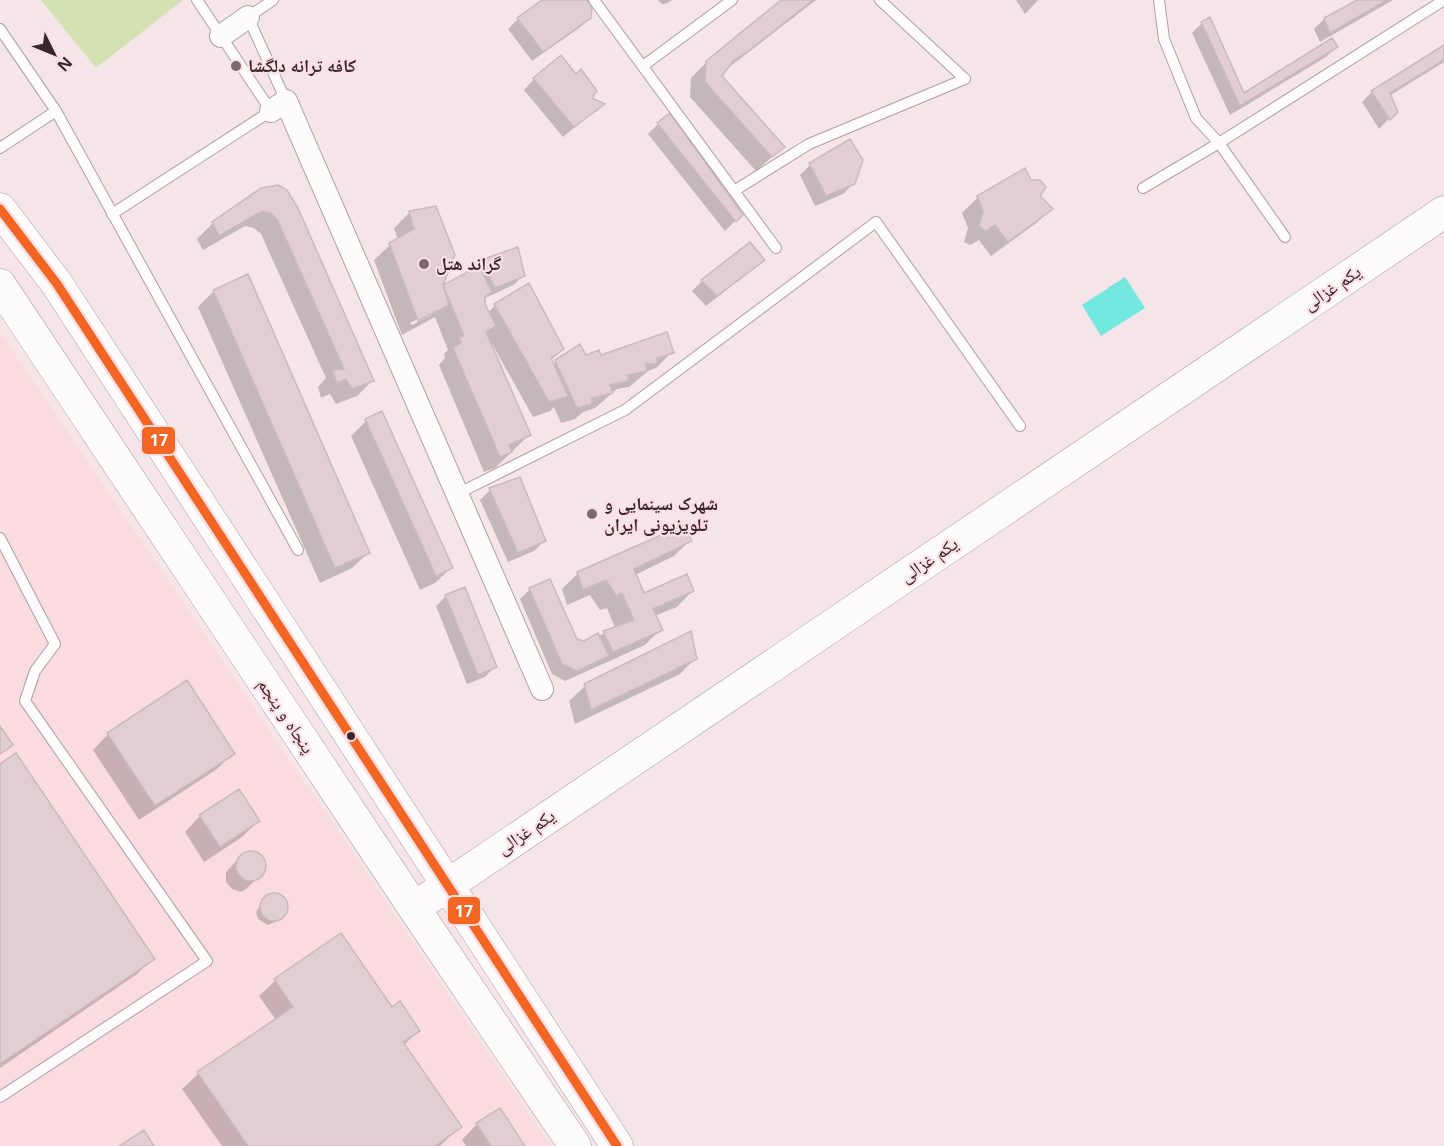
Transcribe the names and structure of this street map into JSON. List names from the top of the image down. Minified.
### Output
{"streets":{"main road":["یکم غزالی","پنجاه و پنجم"]},"crossings":[["یکم غزالی","پنجاه و پنجم"]],"places":["کافه ترانه دلگشا","گراند هتل","شهرک سینمایی و تلویزیونی ایران"],"lines":["transit line 17"],"north":"bottom right"}
